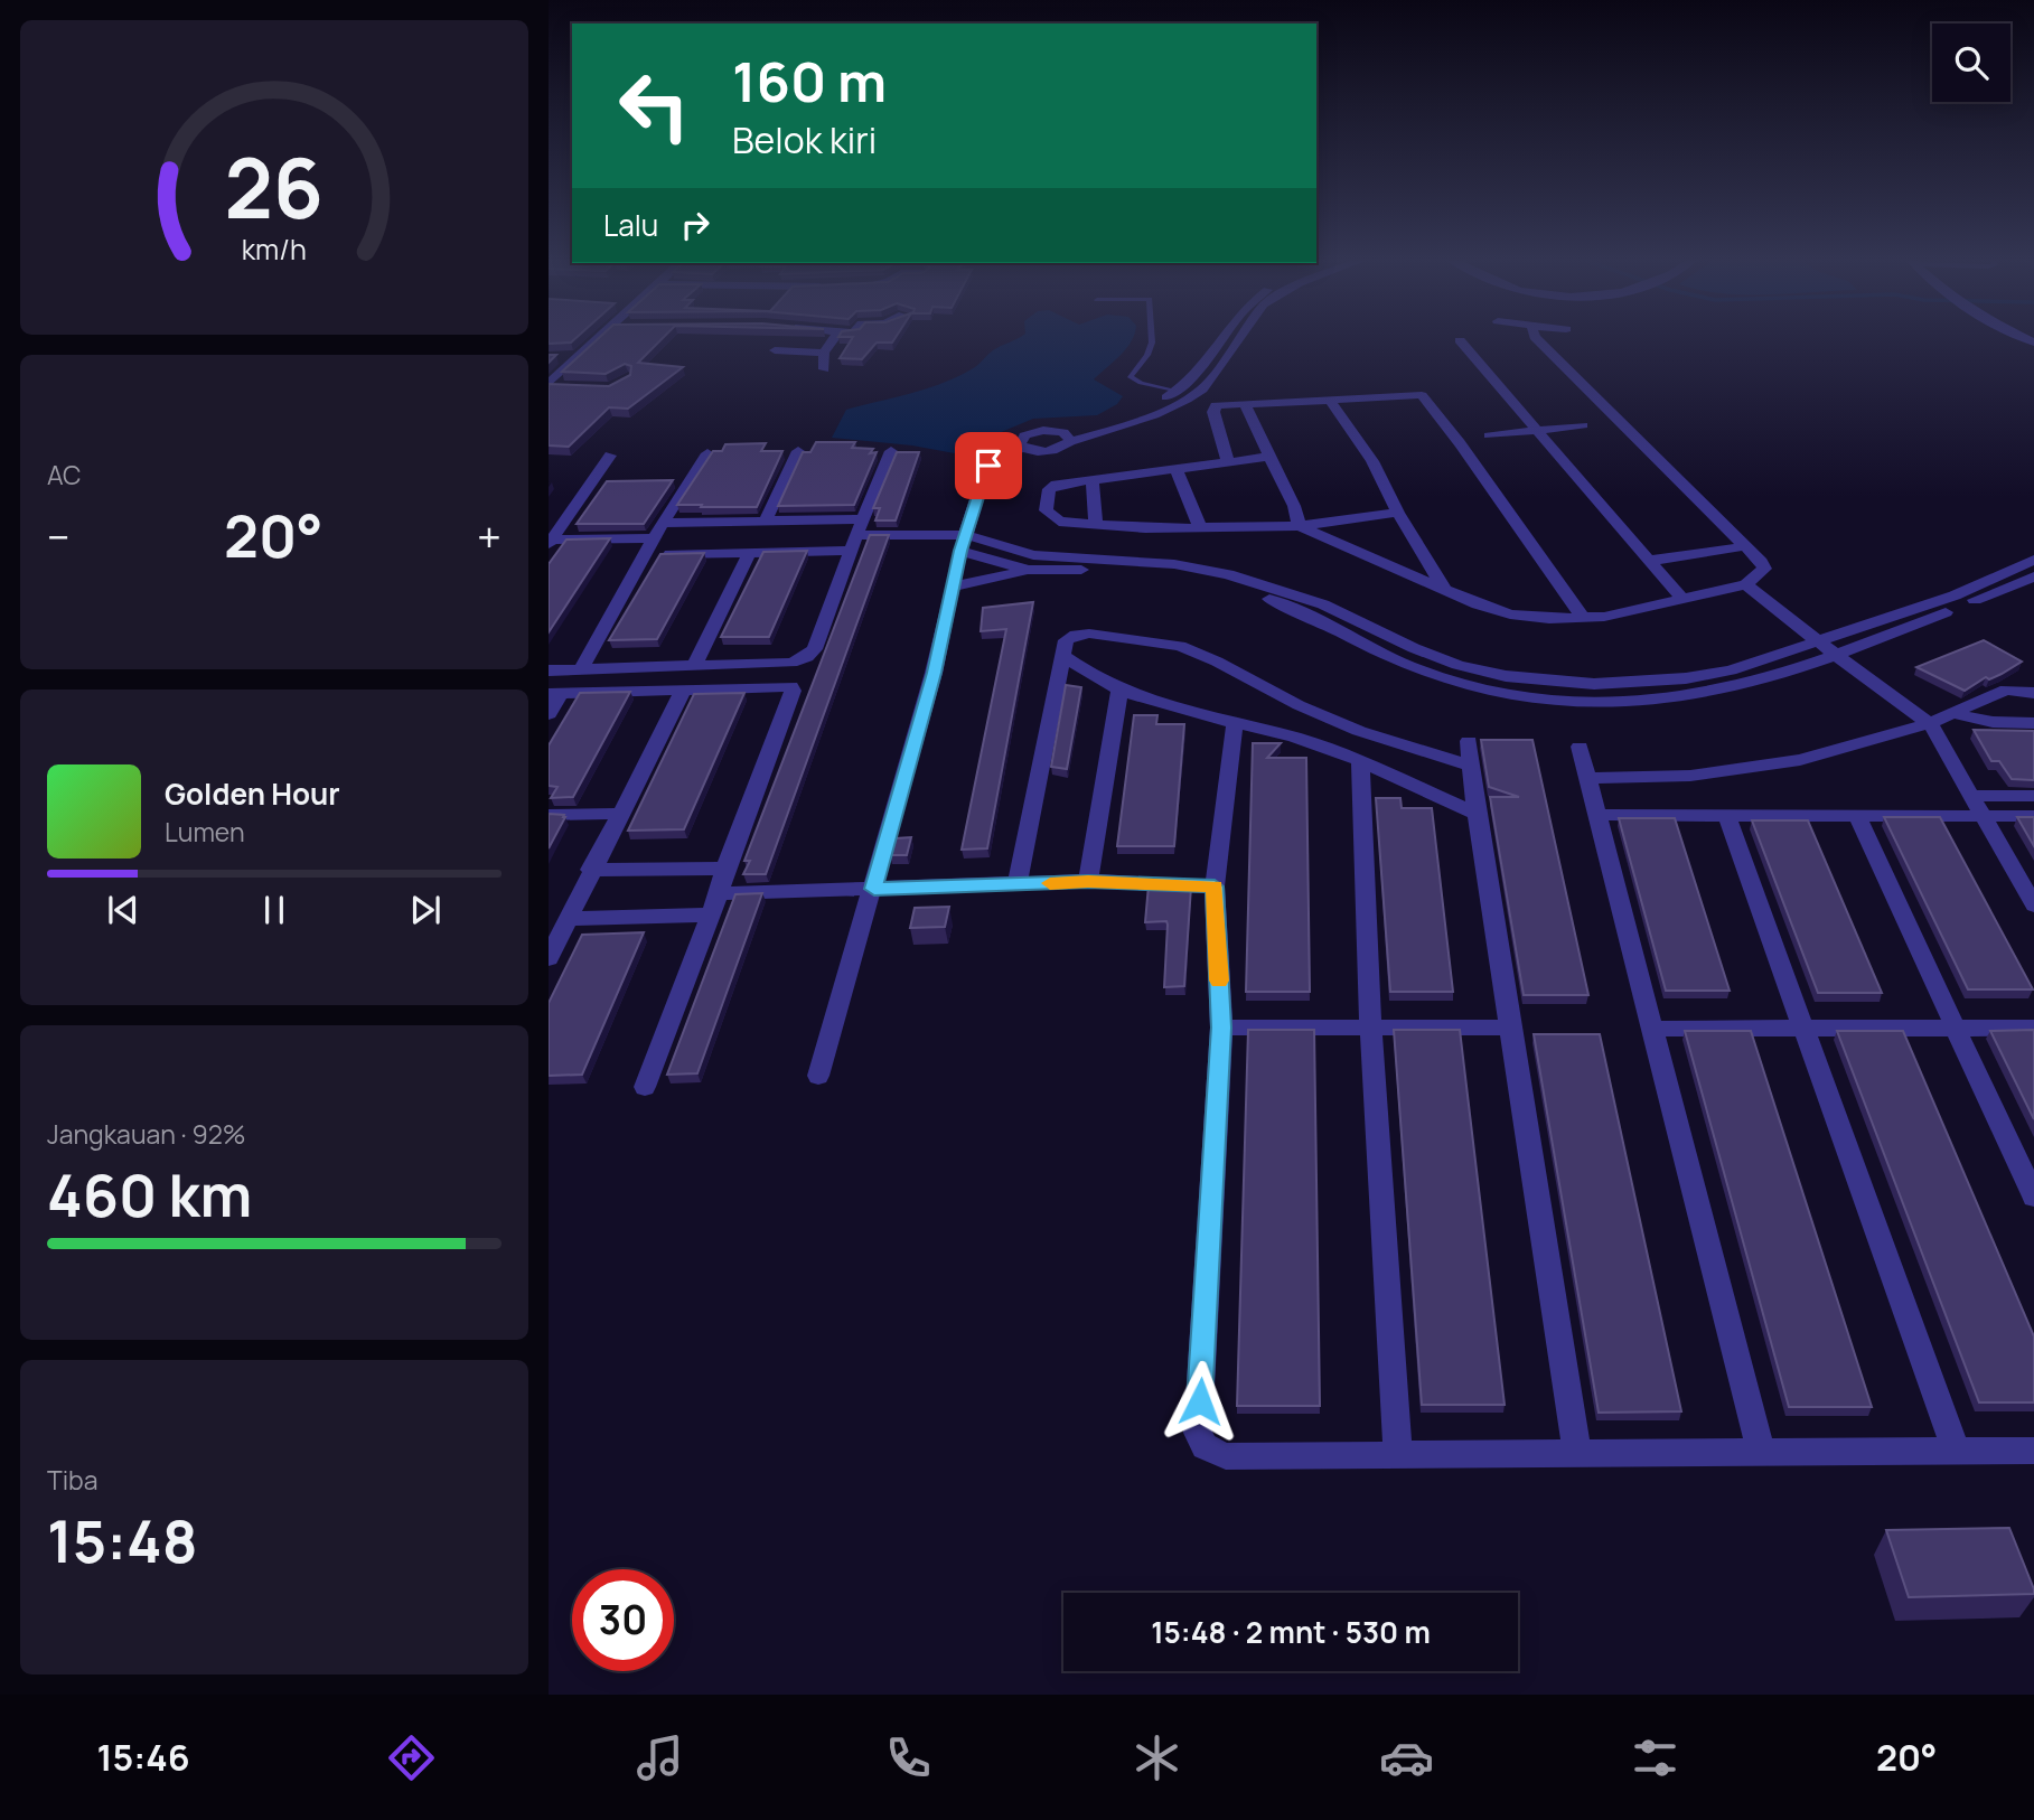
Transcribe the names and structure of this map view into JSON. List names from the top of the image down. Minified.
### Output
{"page":{"turn":["160 m","Belok kiri"],"then":"Lalu","tile":["AC",["Jangkauan · 92%","460 km"],["Tiba","15:48"]],"heat":["−","20°","+"],"song":["Golden Hour","Lumen"],"limit":"30","trip":"15:48 · 2 mnt · 530 m","tabs":["15:46","20°"],"gauge":["26","km/h"]}}
